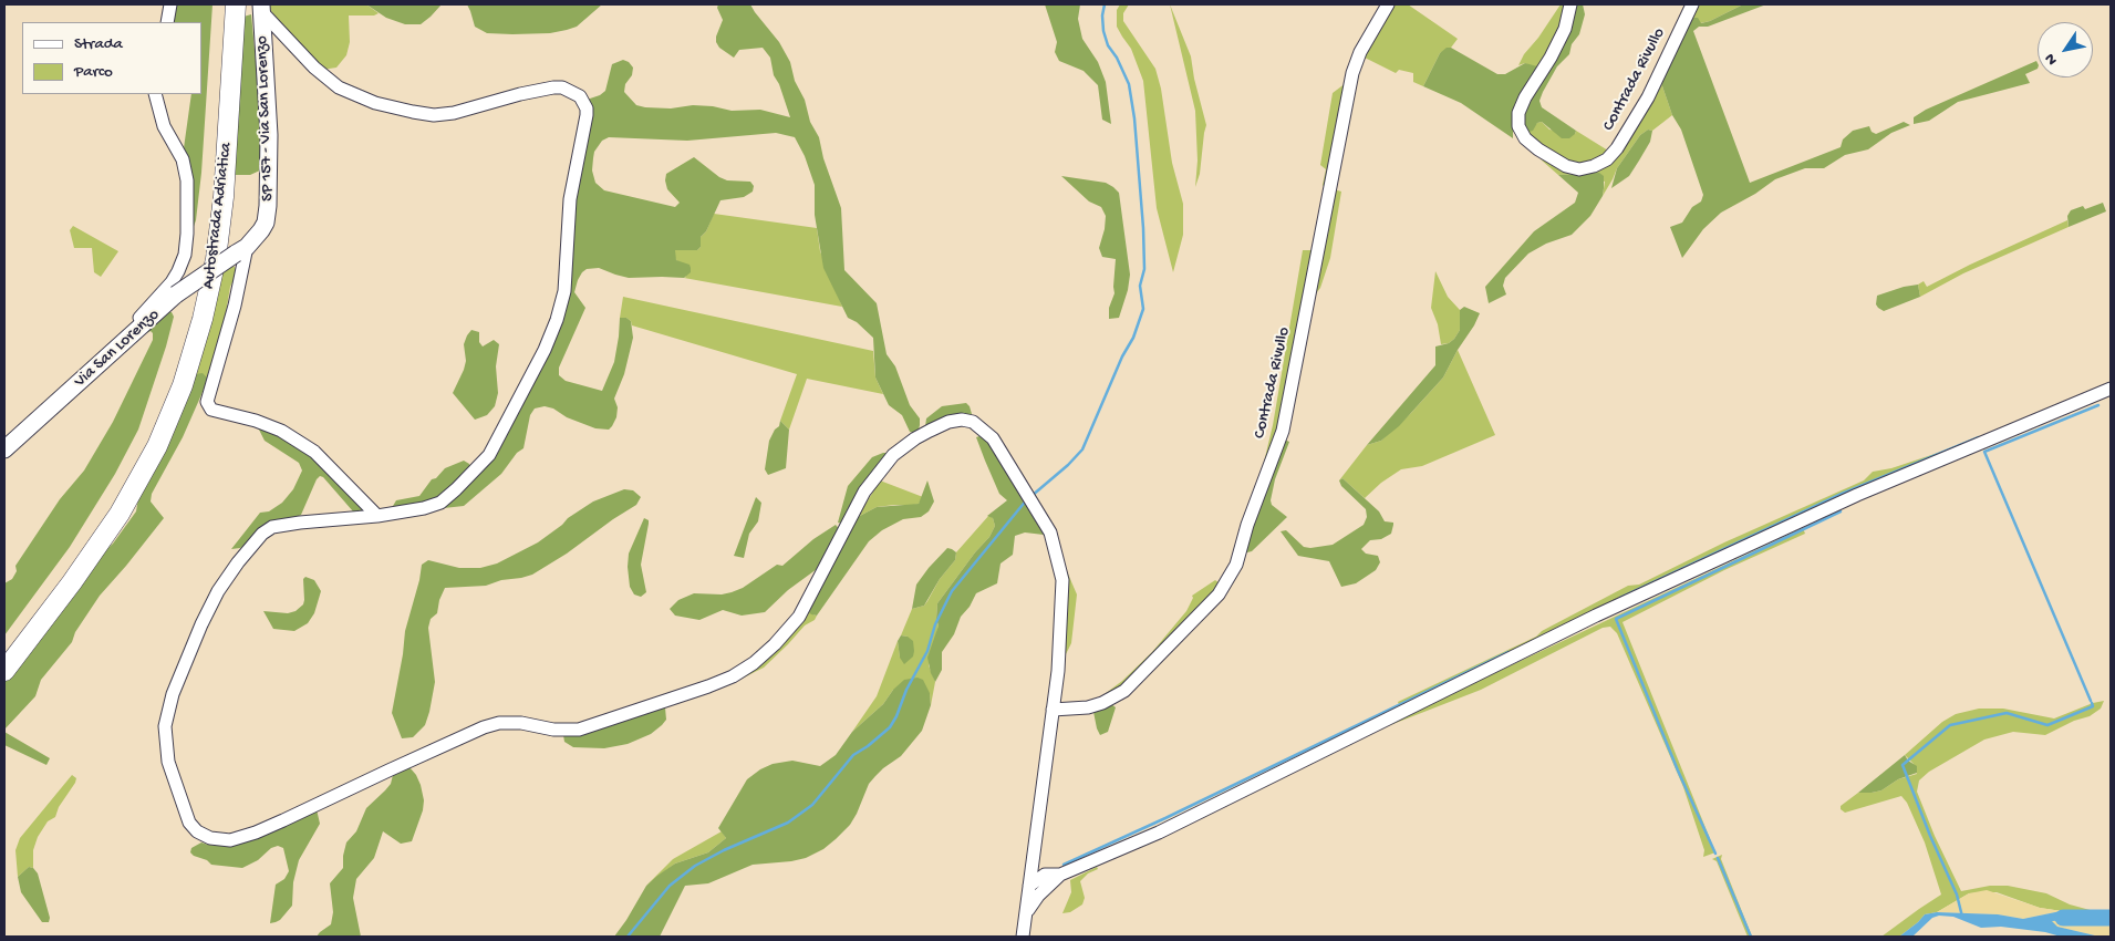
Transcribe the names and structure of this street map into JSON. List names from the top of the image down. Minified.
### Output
{"streets":{"highway":["Autostrada Adriatica"],"main road":["SP 157 - Via San Lorenzo","Via San Lorenzo"],"street":["Contrada Rivullo"]},"crossings":[["SP 157 - Via San Lorenzo","Via San Lorenzo"]],"legend":["Strada","Parco"],"north":"bottom left"}
